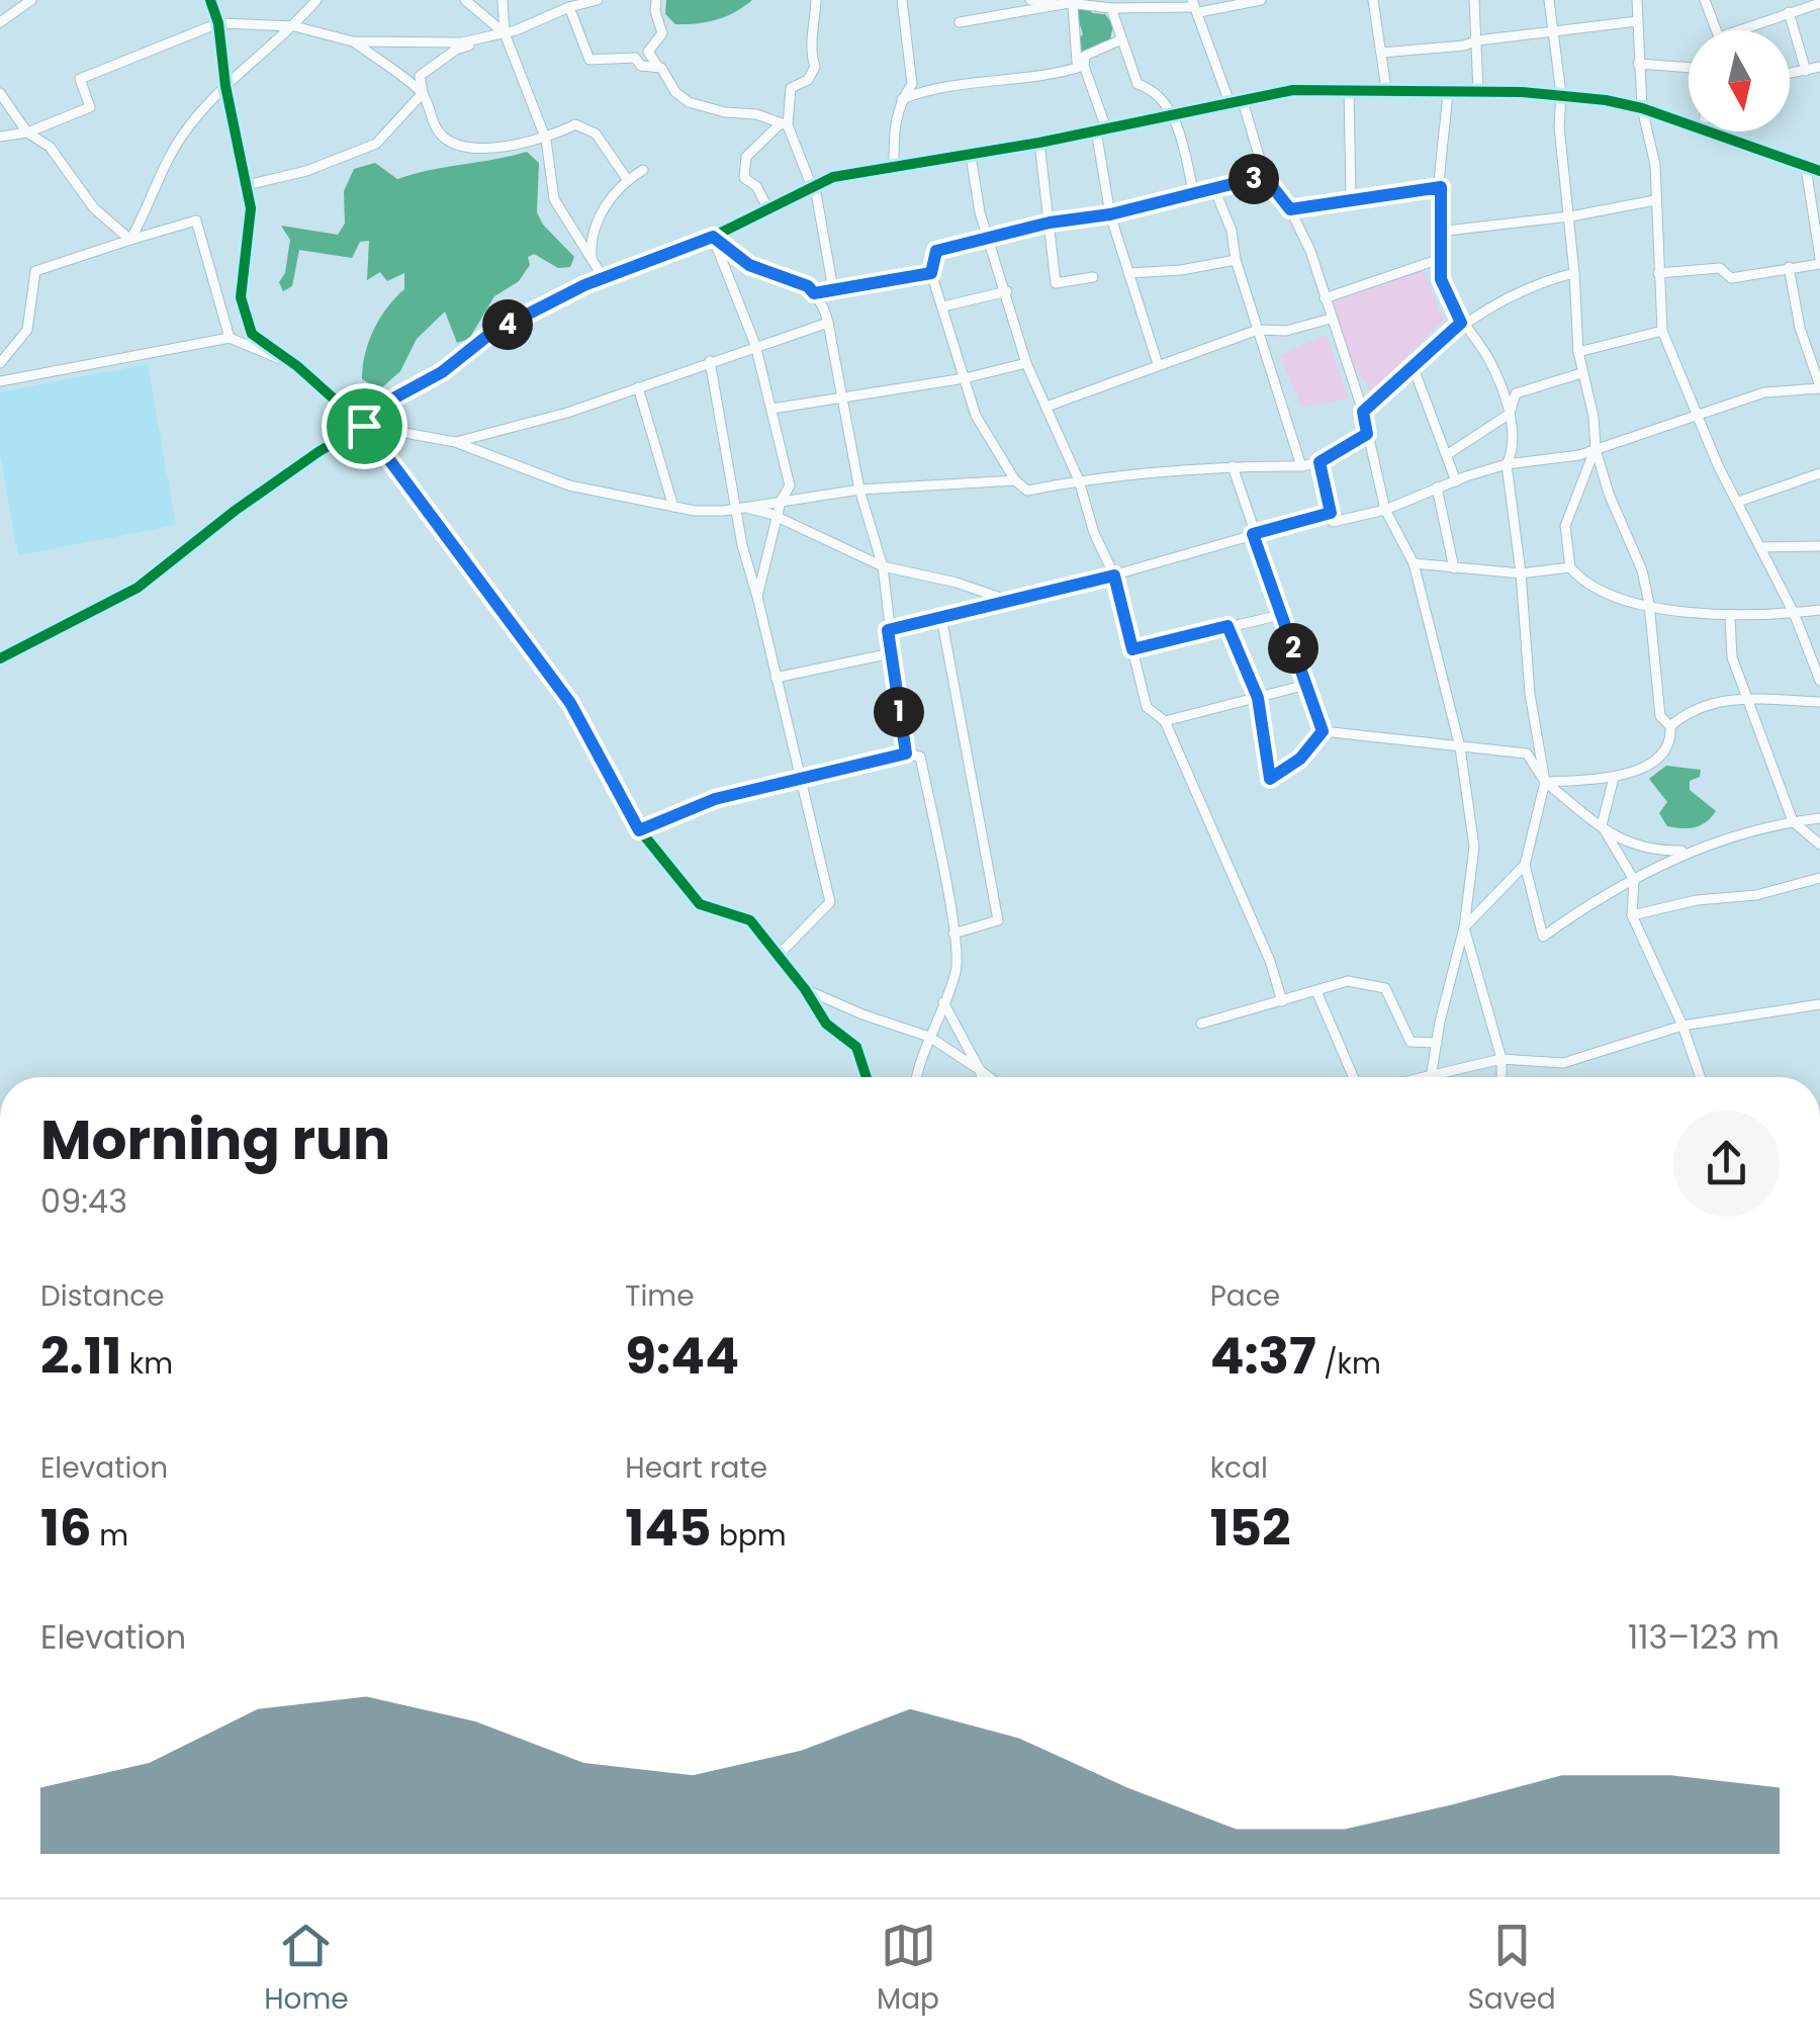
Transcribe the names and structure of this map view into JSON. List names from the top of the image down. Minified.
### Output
{"north":"bottom","page":{"pins":["3","4","2","1"],"heading":["Morning run","09:43"],"stats":[["Distance","2.11 km"],["Time","9:44"],["Pace","4:37 /km"],["Elevation","16 m"],["Heart rate","145 bpm"],["kcal","152"]],"chart":["Elevation","113–123 m"],"tabs":["Home","Map","Saved"]}}
